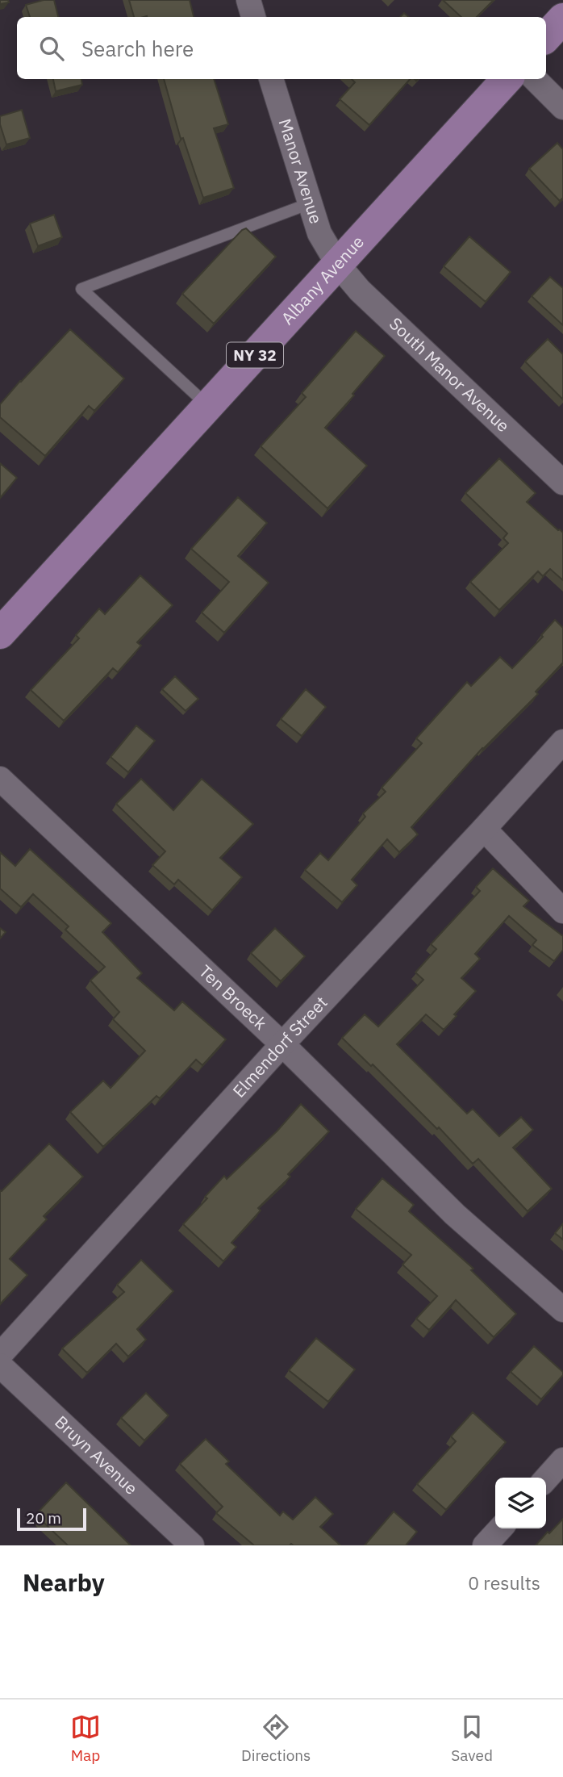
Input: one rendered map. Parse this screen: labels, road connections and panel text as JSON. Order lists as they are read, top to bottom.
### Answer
{
  "streets": {
    "main road": ["Albany Avenue", "NY 32"],
    "street": [
      "Manor Avenue",
      "South Manor Avenue",
      "Ten Broeck",
      "Elmendorf Street",
      "Bruyn Avenue"
    ]
  },
  "crossings": [
    ["Manor Avenue", "Albany Avenue"],
    ["Manor Avenue", "South Manor Avenue"],
    ["Albany Avenue", "South Manor Avenue"],
    ["Ten Broeck", "Elmendorf Street"]
  ],
  "scale_bar": "20 m",
  "page": {
    "search": "Search here",
    "scale": "20 m",
    "heading": ["Nearby", "0 results"],
    "nav": ["Map", "Directions", "Saved"]
  }
}
